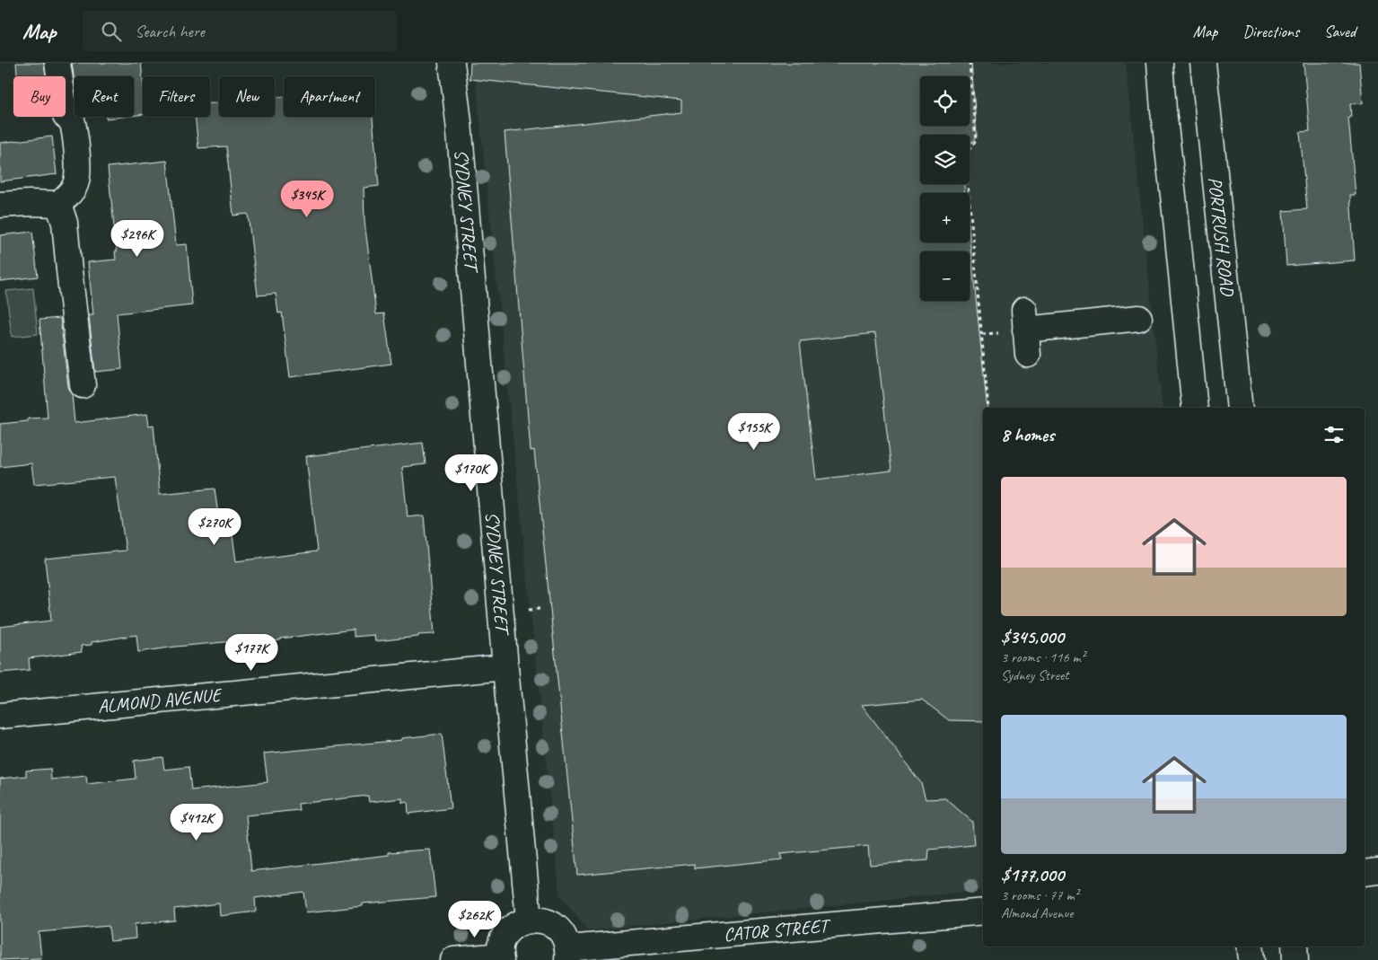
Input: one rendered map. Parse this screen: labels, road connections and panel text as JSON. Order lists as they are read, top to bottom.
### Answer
{
  "streets": {
    "main road": [
      "SYDNEY STREET",
      "PORTRUSH ROAD",
      "ALMOND AVENUE",
      "CATOR STREET"
    ]
  },
  "crossings": [
    ["SYDNEY STREET", "ALMOND AVENUE"]
  ],
  "page": {
    "header": "Map",
    "search": "Search here",
    "nav": ["Map", "Directions", "Saved"],
    "map_buttons": ["+", "−"],
    "chip": [
      "Buy",
      "Rent",
      "Filters",
      "New",
      "Apartment"
    ],
    "price": [
      "$345K",
      "$296K",
      "$155K",
      "$170K",
      "$270K",
      "$177K",
      "$412K",
      "$262K"
    ],
    "heading": "8 homes",
    "list": [
      {
        "name": "$345,000",
        "note": "3 rooms · 116 m² · Sydney Street"
      },
      {
        "name": "$177,000",
        "note": "3 rooms · 77 m² · Almond Avenue"
      }
    ]
  }
}
